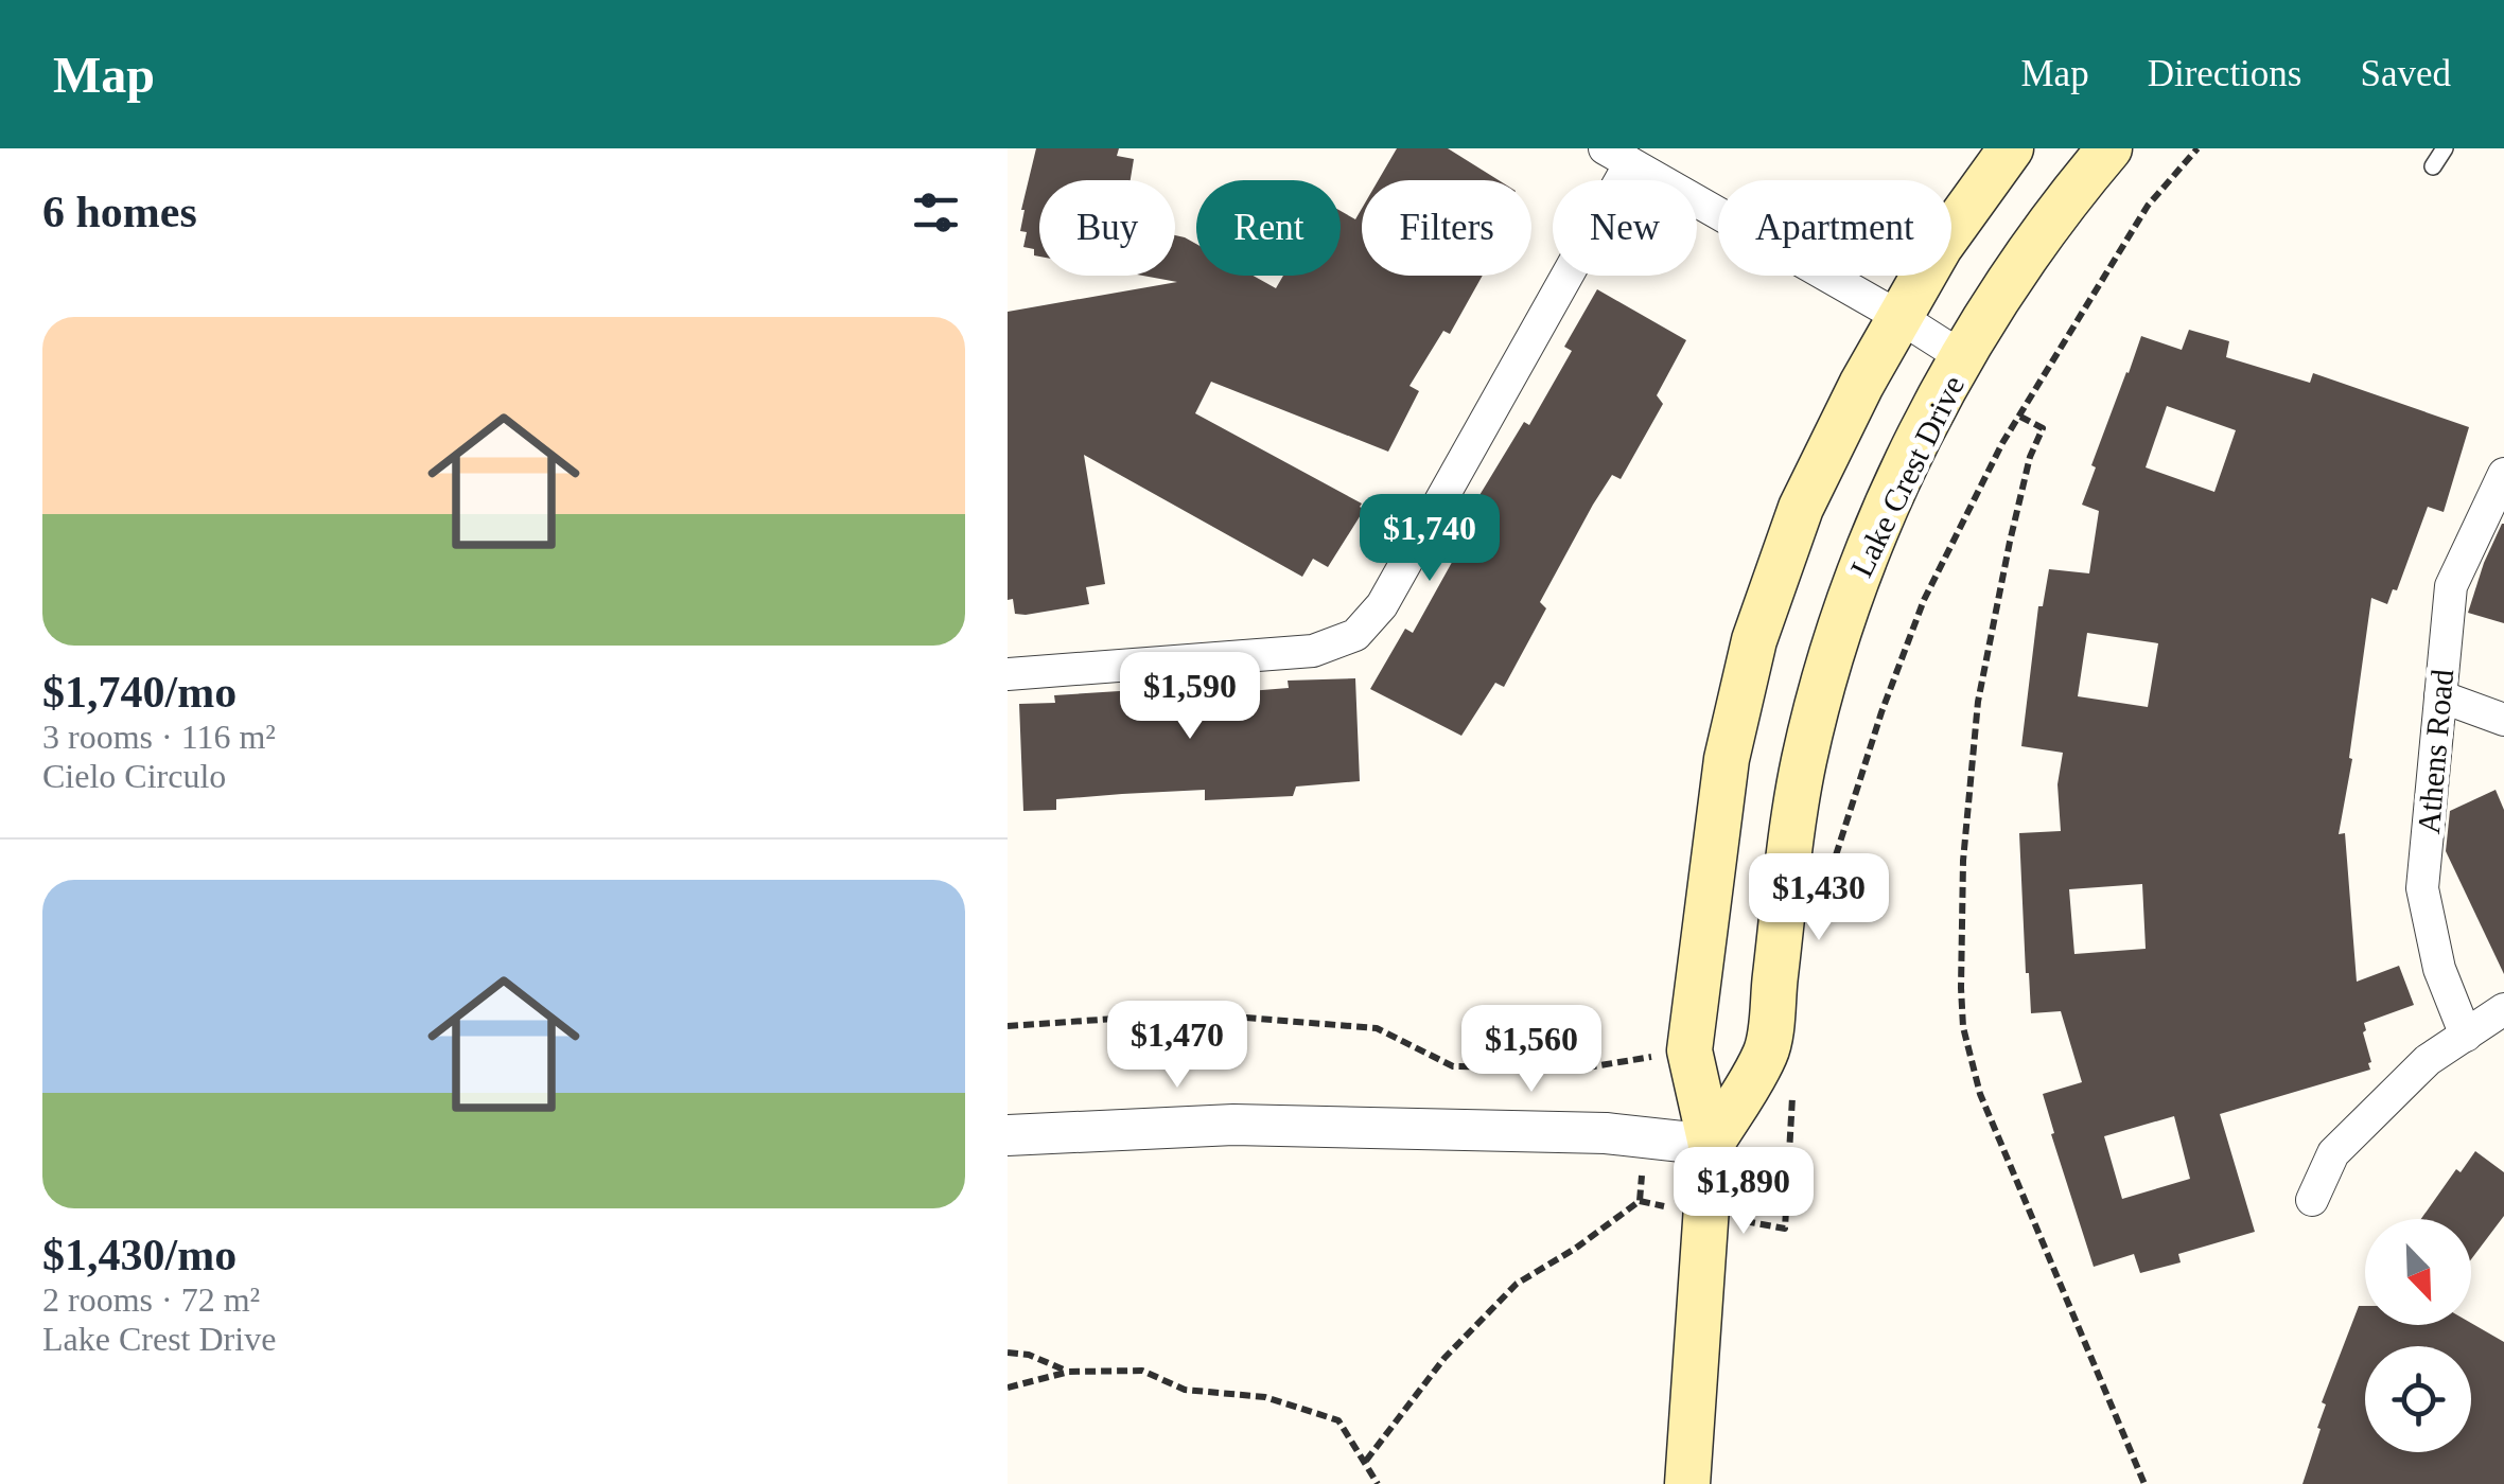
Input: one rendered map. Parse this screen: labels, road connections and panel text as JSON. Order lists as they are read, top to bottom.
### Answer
{
  "streets": {
    "main road": ["Lake Crest Drive"],
    "street": ["Athens Road"]
  },
  "north": "bottom right",
  "page": {
    "header": "Map",
    "nav": ["Map", "Directions", "Saved"],
    "heading": "6 homes",
    "chip": [
      "Buy",
      "Rent",
      "Filters",
      "New",
      "Apartment"
    ],
    "list": [
      {
        "name": "$1,740/mo",
        "note": "3 rooms · 116 m² · Cielo Circulo"
      },
      {
        "name": "$1,430/mo",
        "note": "2 rooms · 72 m² · Lake Crest Drive"
      }
    ],
    "price": [
      "$1,740",
      "$1,590",
      "$1,430",
      "$1,470",
      "$1,560",
      "$1,890"
    ]
  }
}
